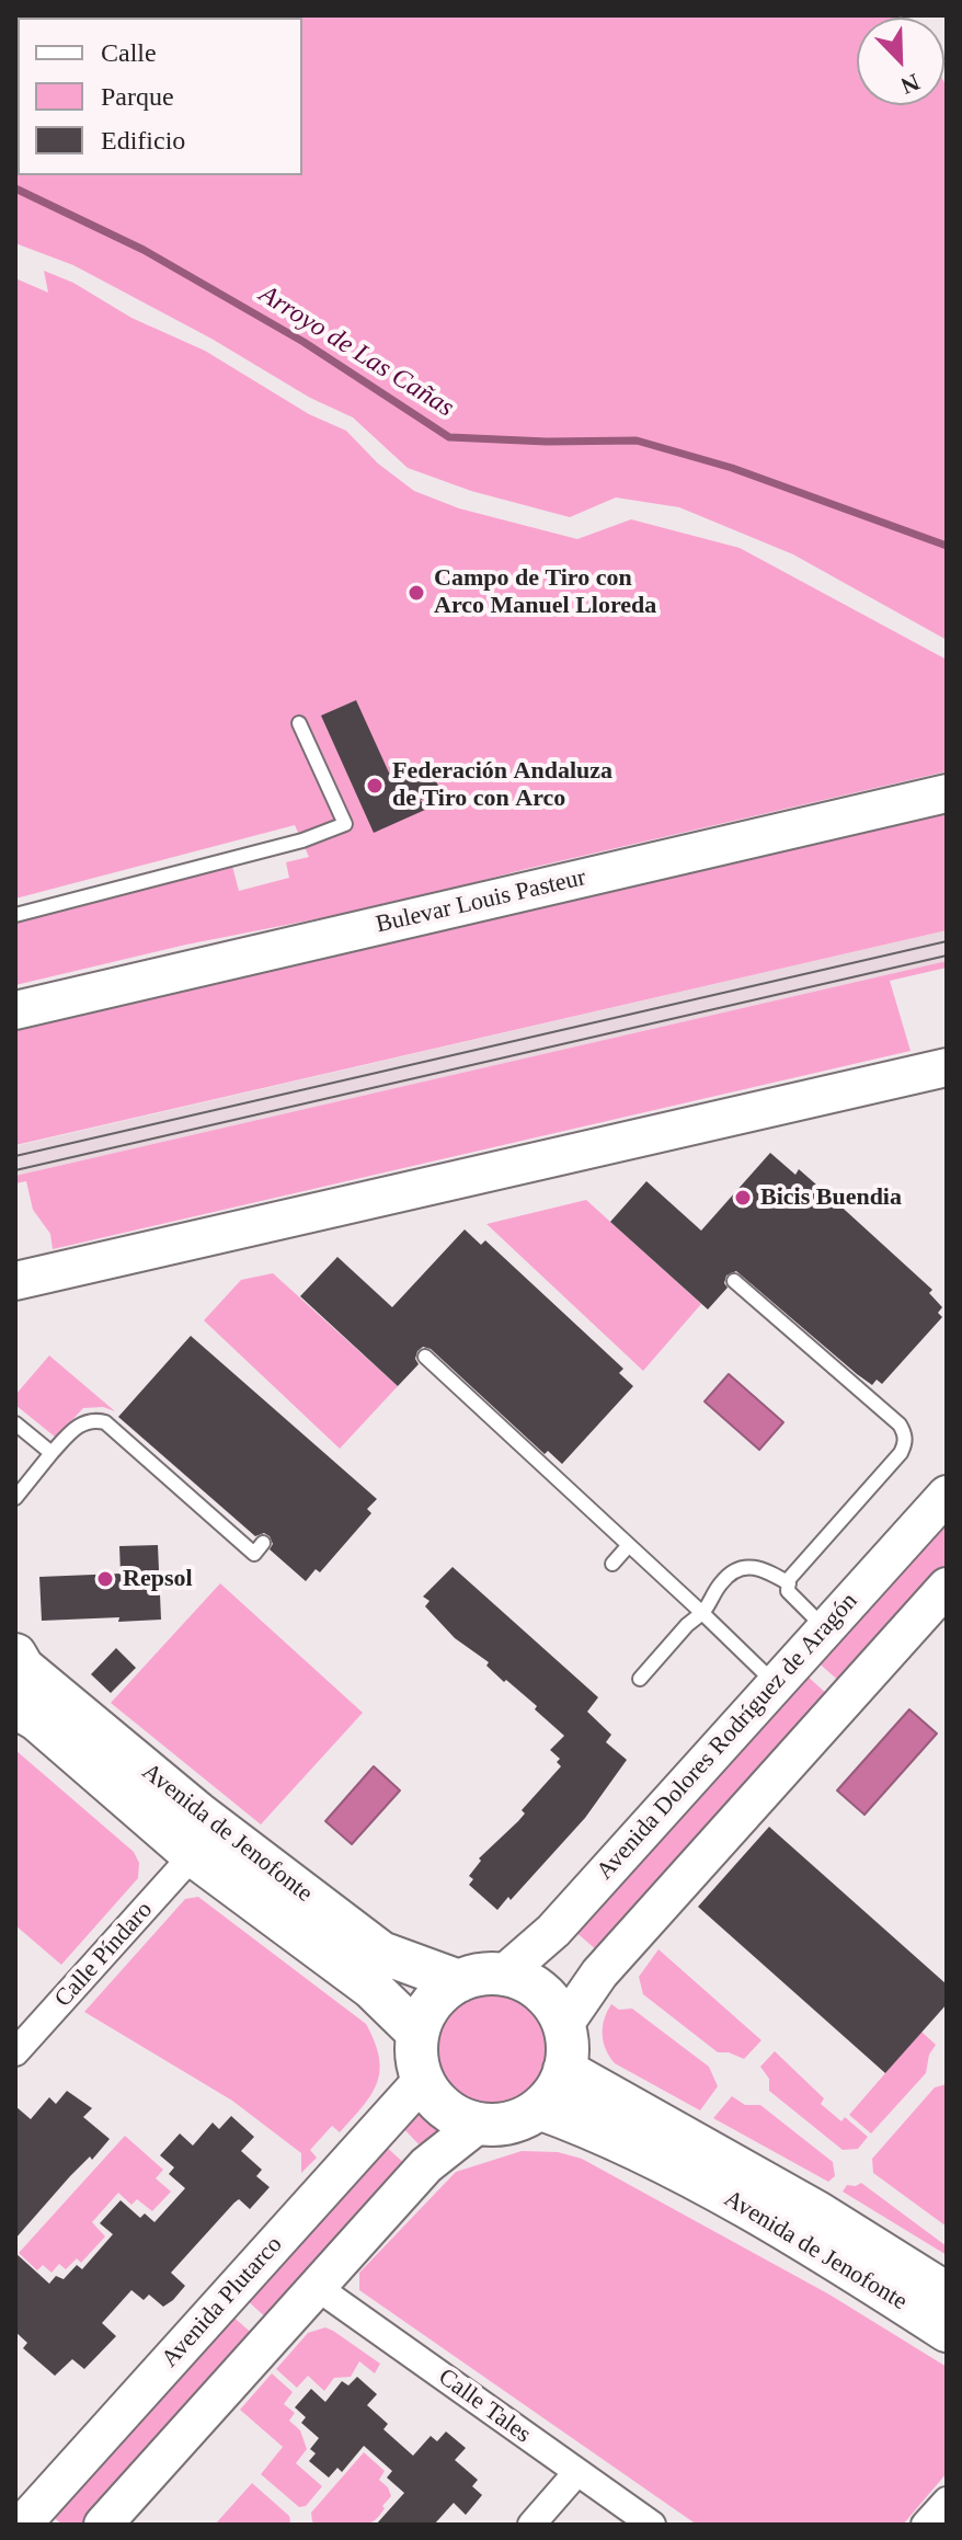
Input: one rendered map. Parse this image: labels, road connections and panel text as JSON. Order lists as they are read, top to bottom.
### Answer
{
  "streets": {
    "main road": [
      "Bulevar Louis Pasteur",
      "Avenida Dolores Rodríguez de Aragón",
      "Avenida de Jenofonte",
      "Avenida Plutarco"
    ],
    "street": ["Calle Píndaro", "Calle Tales"]
  },
  "crossings": [
    ["Avenida Dolores Rodríguez de Aragón", "Avenida de Jenofonte"],
    ["Avenida Dolores Rodríguez de Aragón", "Avenida Plutarco"],
    ["Avenida de Jenofonte", "Calle Píndaro"],
    ["Avenida de Jenofonte", "Avenida Plutarco"]
  ],
  "water": ["Arroyo de Las Cañas"],
  "places": [
    "Campo de Tiro con Arco Manuel Lloreda",
    "Federación Andaluza de Tiro con Arco",
    "Bicis Buendia",
    "Repsol"
  ],
  "legend": ["Calle", "Parque", "Edificio"],
  "north": "bottom right"
}
